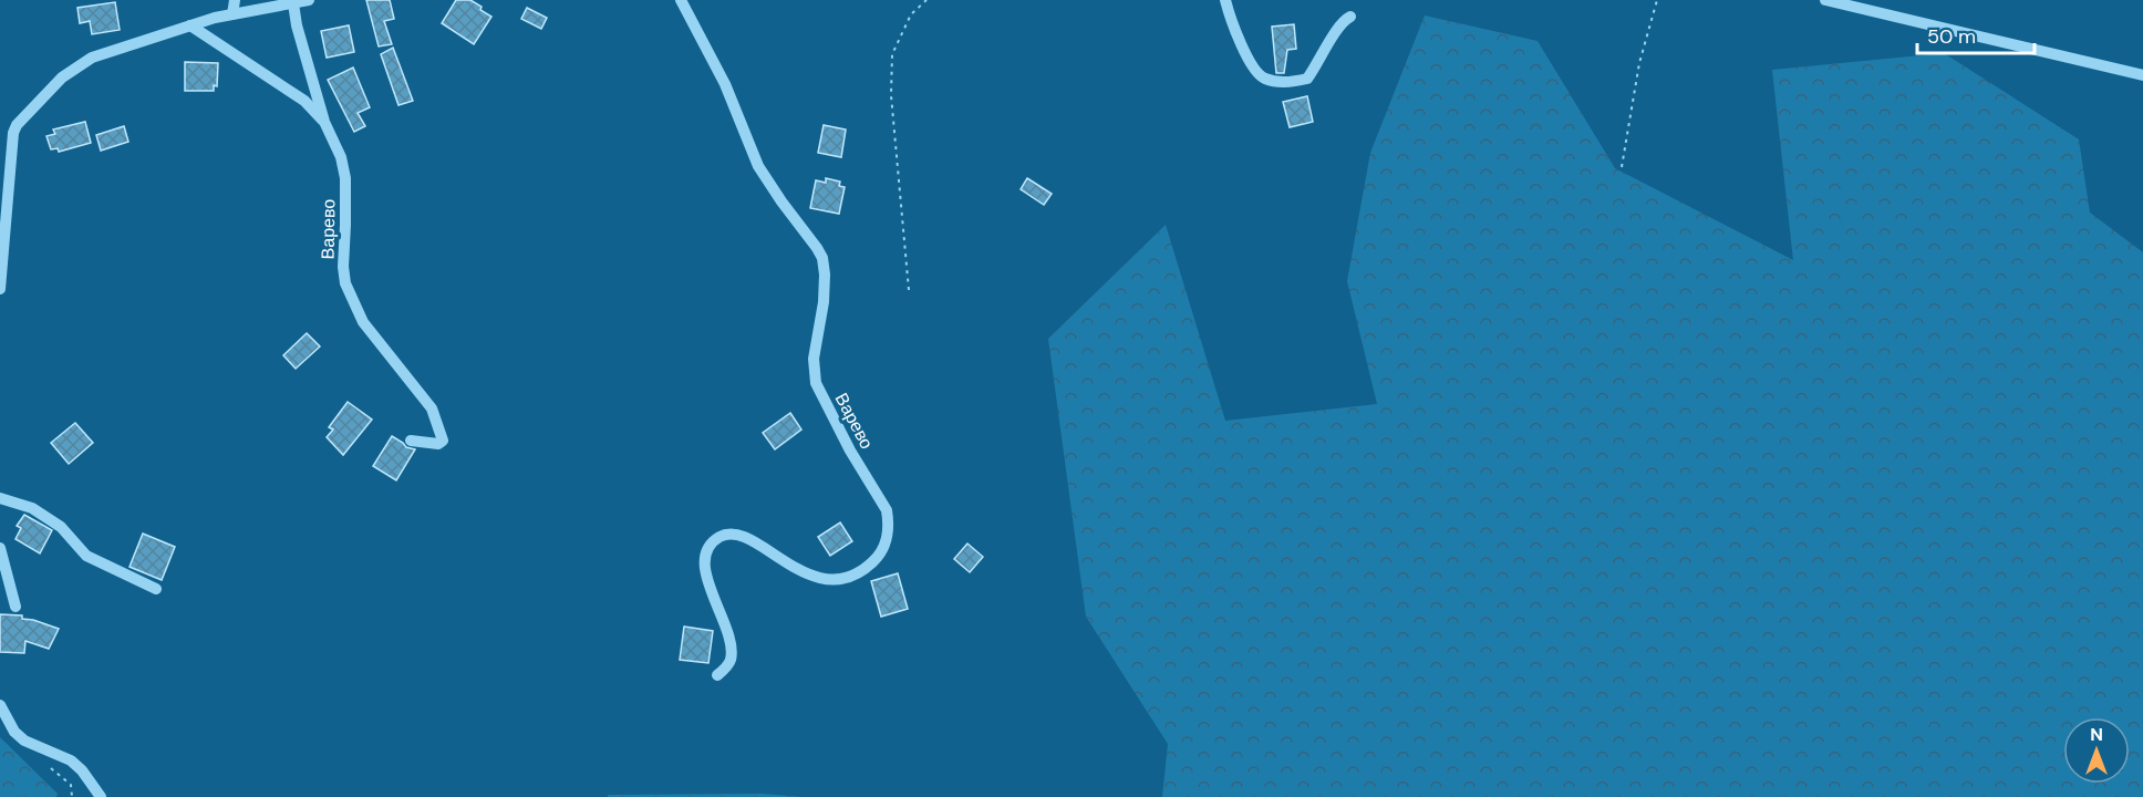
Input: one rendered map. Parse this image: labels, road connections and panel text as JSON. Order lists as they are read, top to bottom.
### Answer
{
  "streets": {
    "street": ["Варево"]
  },
  "scale_bar": "50 m",
  "north": "top"
}
